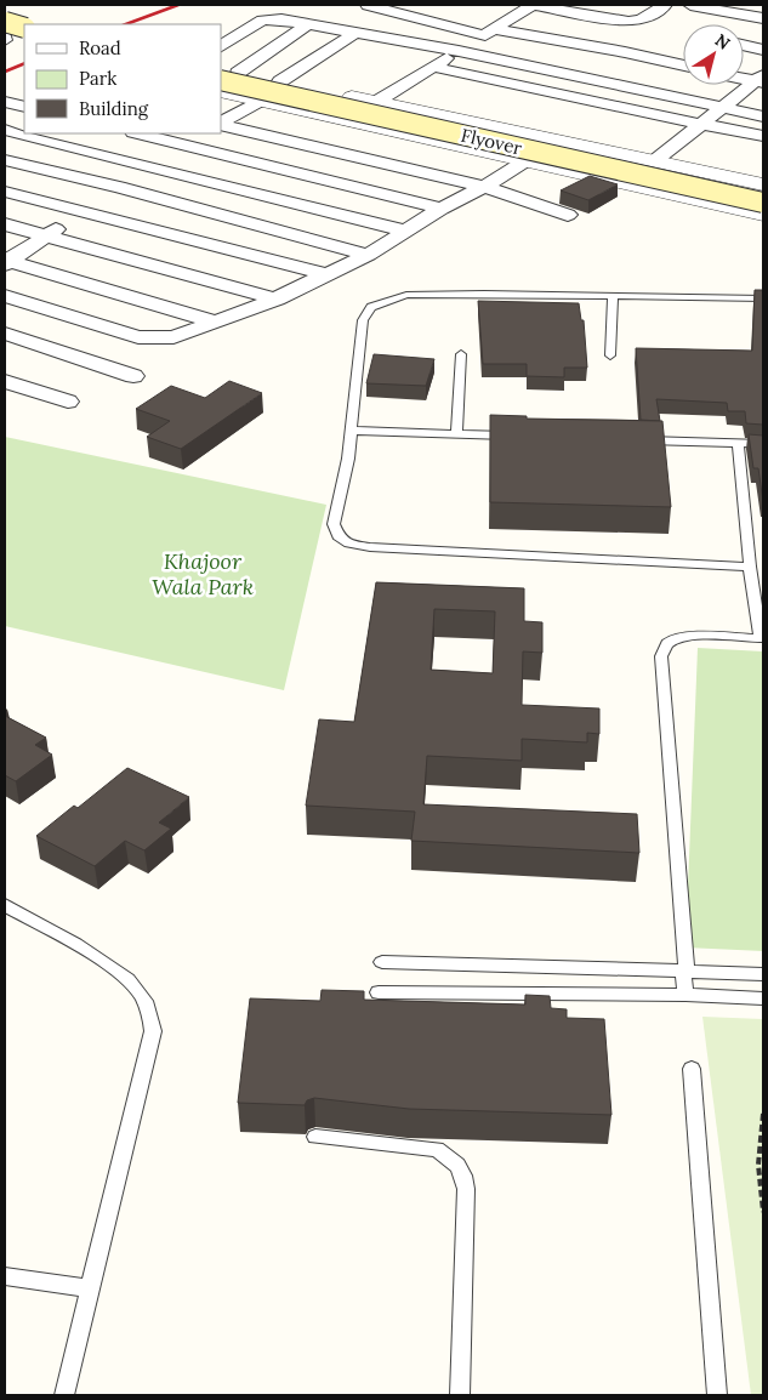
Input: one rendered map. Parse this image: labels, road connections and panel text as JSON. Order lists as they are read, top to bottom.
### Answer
{
  "streets": {
    "main road": ["Flyover"]
  },
  "parks": ["Khajoor Wala Park"],
  "legend": ["Road", "Park", "Building"],
  "north": "top right"
}
